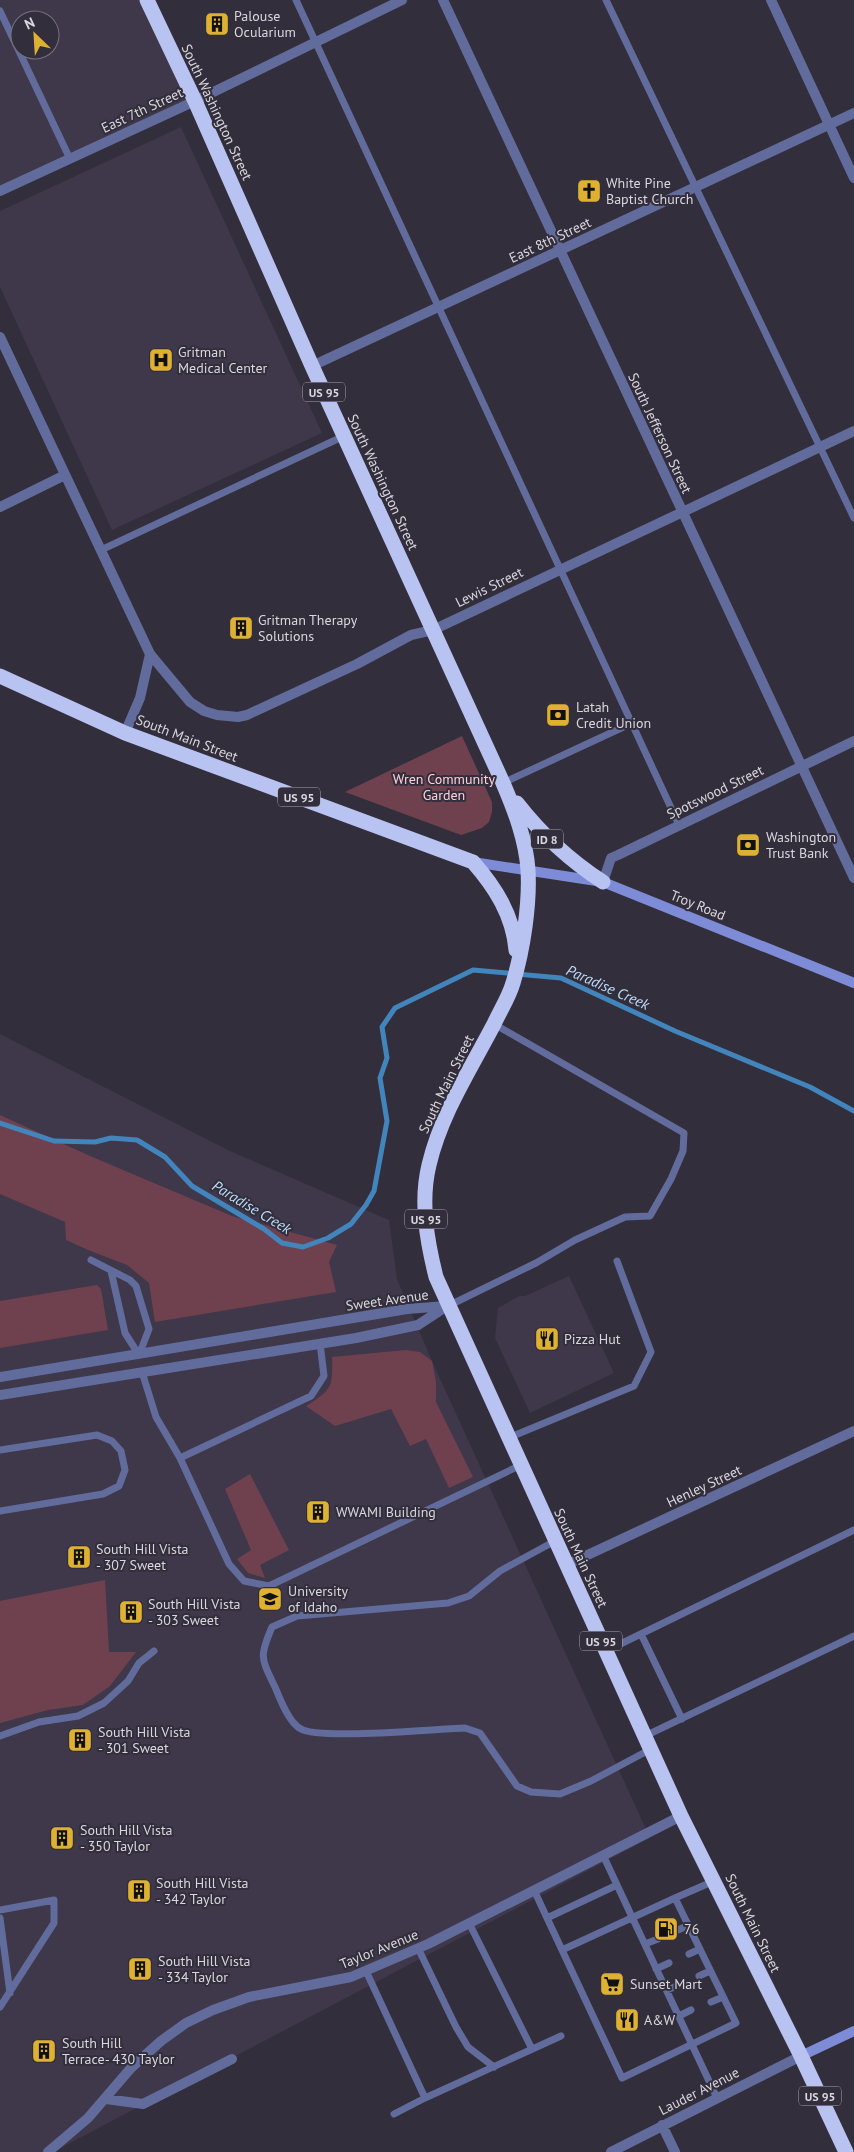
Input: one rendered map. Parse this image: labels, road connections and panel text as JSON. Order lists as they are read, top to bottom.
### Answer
{
  "streets": {
    "highway": [
      "South Washington Street",
      "US 95",
      "South Main Street",
      "ID 8"
    ],
    "main road": ["Troy Road"],
    "street": [
      "East 7th Street",
      "East 8th Street",
      "South Jefferson Street",
      "Lewis Street",
      "Spotswood Street",
      "Sweet Avenue",
      "Henley Street",
      "Taylor Avenue",
      "Lauder Avenue"
    ]
  },
  "crossings": [
    ["East 7th Street", "South Washington Street"],
    ["South Washington Street", "East 8th Street"],
    ["South Washington Street", "Lewis Street"],
    ["South Washington Street", "South Main Street"],
    ["South Washington Street", "ID 8"],
    ["South Washington Street", "Troy Road"],
    ["East 8th Street", "South Jefferson Street"],
    ["US 95", "South Main Street"],
    ["South Jefferson Street", "Lewis Street"],
    ["South Jefferson Street", "Spotswood Street"],
    ["Lewis Street", "South Main Street"],
    ["South Main Street", "Troy Road"],
    ["South Main Street", "Sweet Avenue"],
    ["South Main Street", "Henley Street"],
    ["South Main Street", "Taylor Avenue"],
    ["South Main Street", "Lauder Avenue"],
    ["Spotswood Street", "ID 8"],
    ["Spotswood Street", "Troy Road"],
    ["ID 8", "Troy Road"]
  ],
  "water": ["Paradise Creek"],
  "parks": ["Wren Community Garden"],
  "places": {
    "building": [
      "Palouse Ocularium",
      "Gritman Therapy Solutions",
      "WWAMI Building",
      "South Hill Vista - 307 Sweet",
      "South Hill Vista - 303 Sweet",
      "South Hill Vista - 301 Sweet",
      "South Hill Vista - 350 Taylor",
      "South Hill Vista - 342 Taylor",
      "South Hill Vista - 334 Taylor",
      "South Hill Terrace- 430 Taylor"
    ],
    "church": ["White Pine Baptist Church"],
    "hospital": ["Gritman Medical Center"],
    "bank": ["Latah Credit Union", "Washington Trust Bank"],
    "restaurant": ["Pizza Hut", "A&W"],
    "school or university": ["University of Idaho"],
    "fuel station": ["76"],
    "supermarket": ["Sunset Mart"]
  },
  "north": "top left"
}
